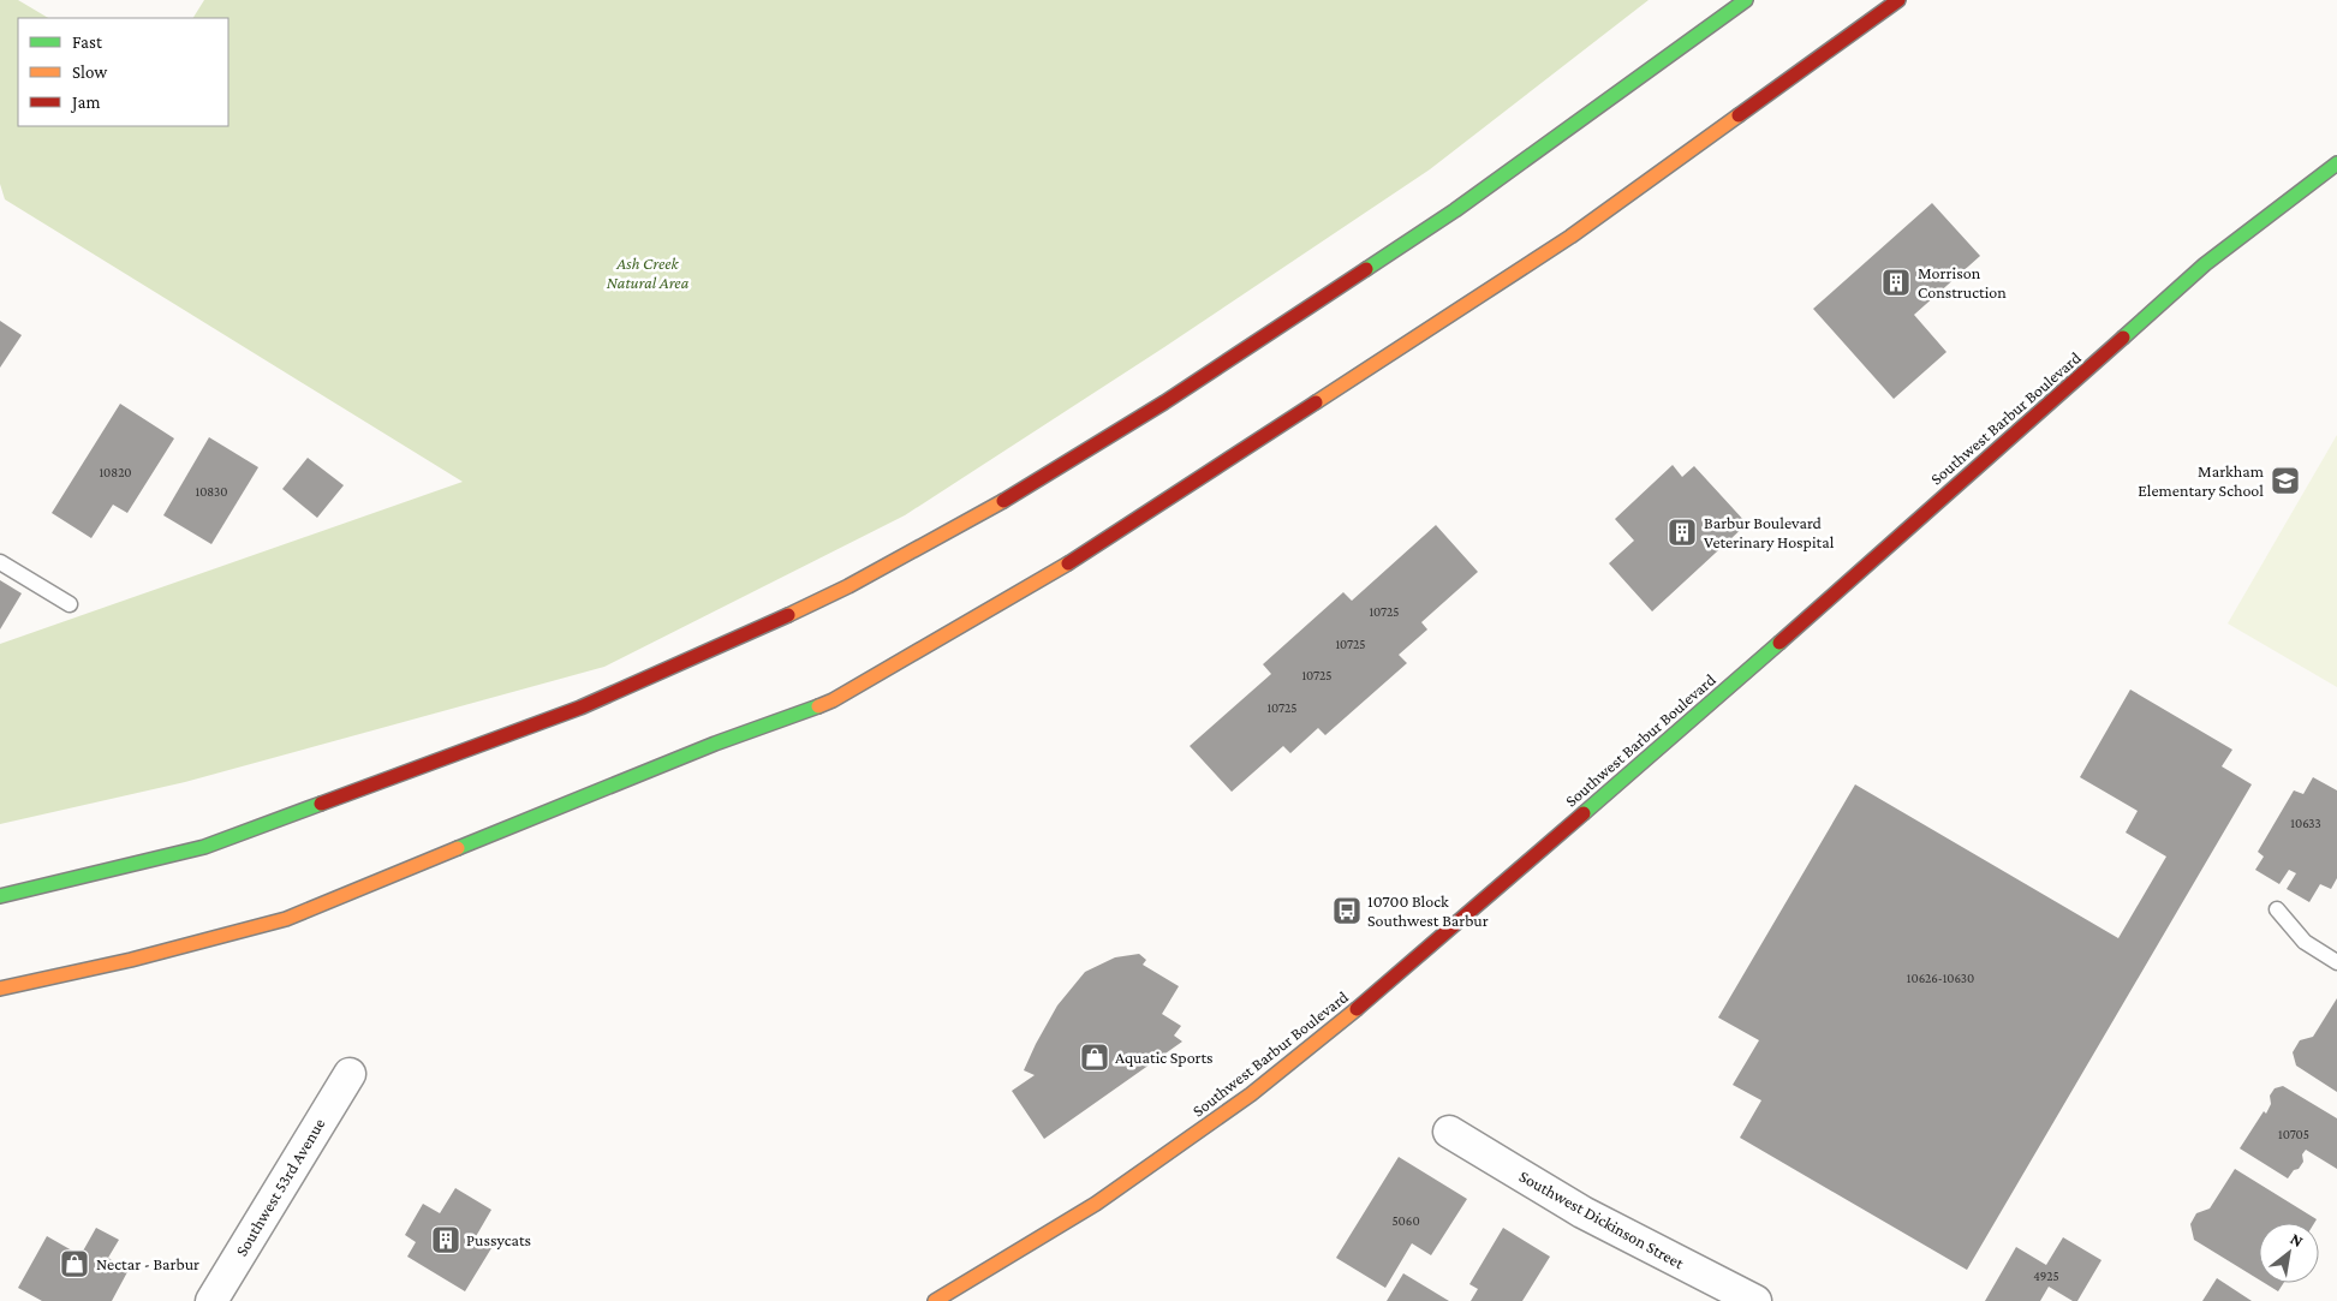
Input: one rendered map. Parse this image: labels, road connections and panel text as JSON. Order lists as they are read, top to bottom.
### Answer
{
  "streets": {
    "main road": ["Southwest Barbur Boulevard"],
    "street": ["Southwest 53rd Avenue", "Southwest Dickinson Street"]
  },
  "parks": ["Ash Creek Natural Area"],
  "places": {
    "building": ["Morrison Construction", "Barbur Boulevard Veterinary Hospital", "Pussycats"],
    "school or university": ["Markham Elementary School"],
    "bus stop": ["10700 Block Southwest Barbur"],
    "shop": ["Aquatic Sports", "Nectar - Barbur"]
  },
  "house_numbers": [
    "10820",
    "10830",
    "10725",
    "10725",
    "10725",
    "10725",
    "10633",
    "10626-10630",
    "10705",
    "5060",
    "4925"
  ],
  "legend": ["Fast", "Slow", "Jam"],
  "north": "top right"
}
